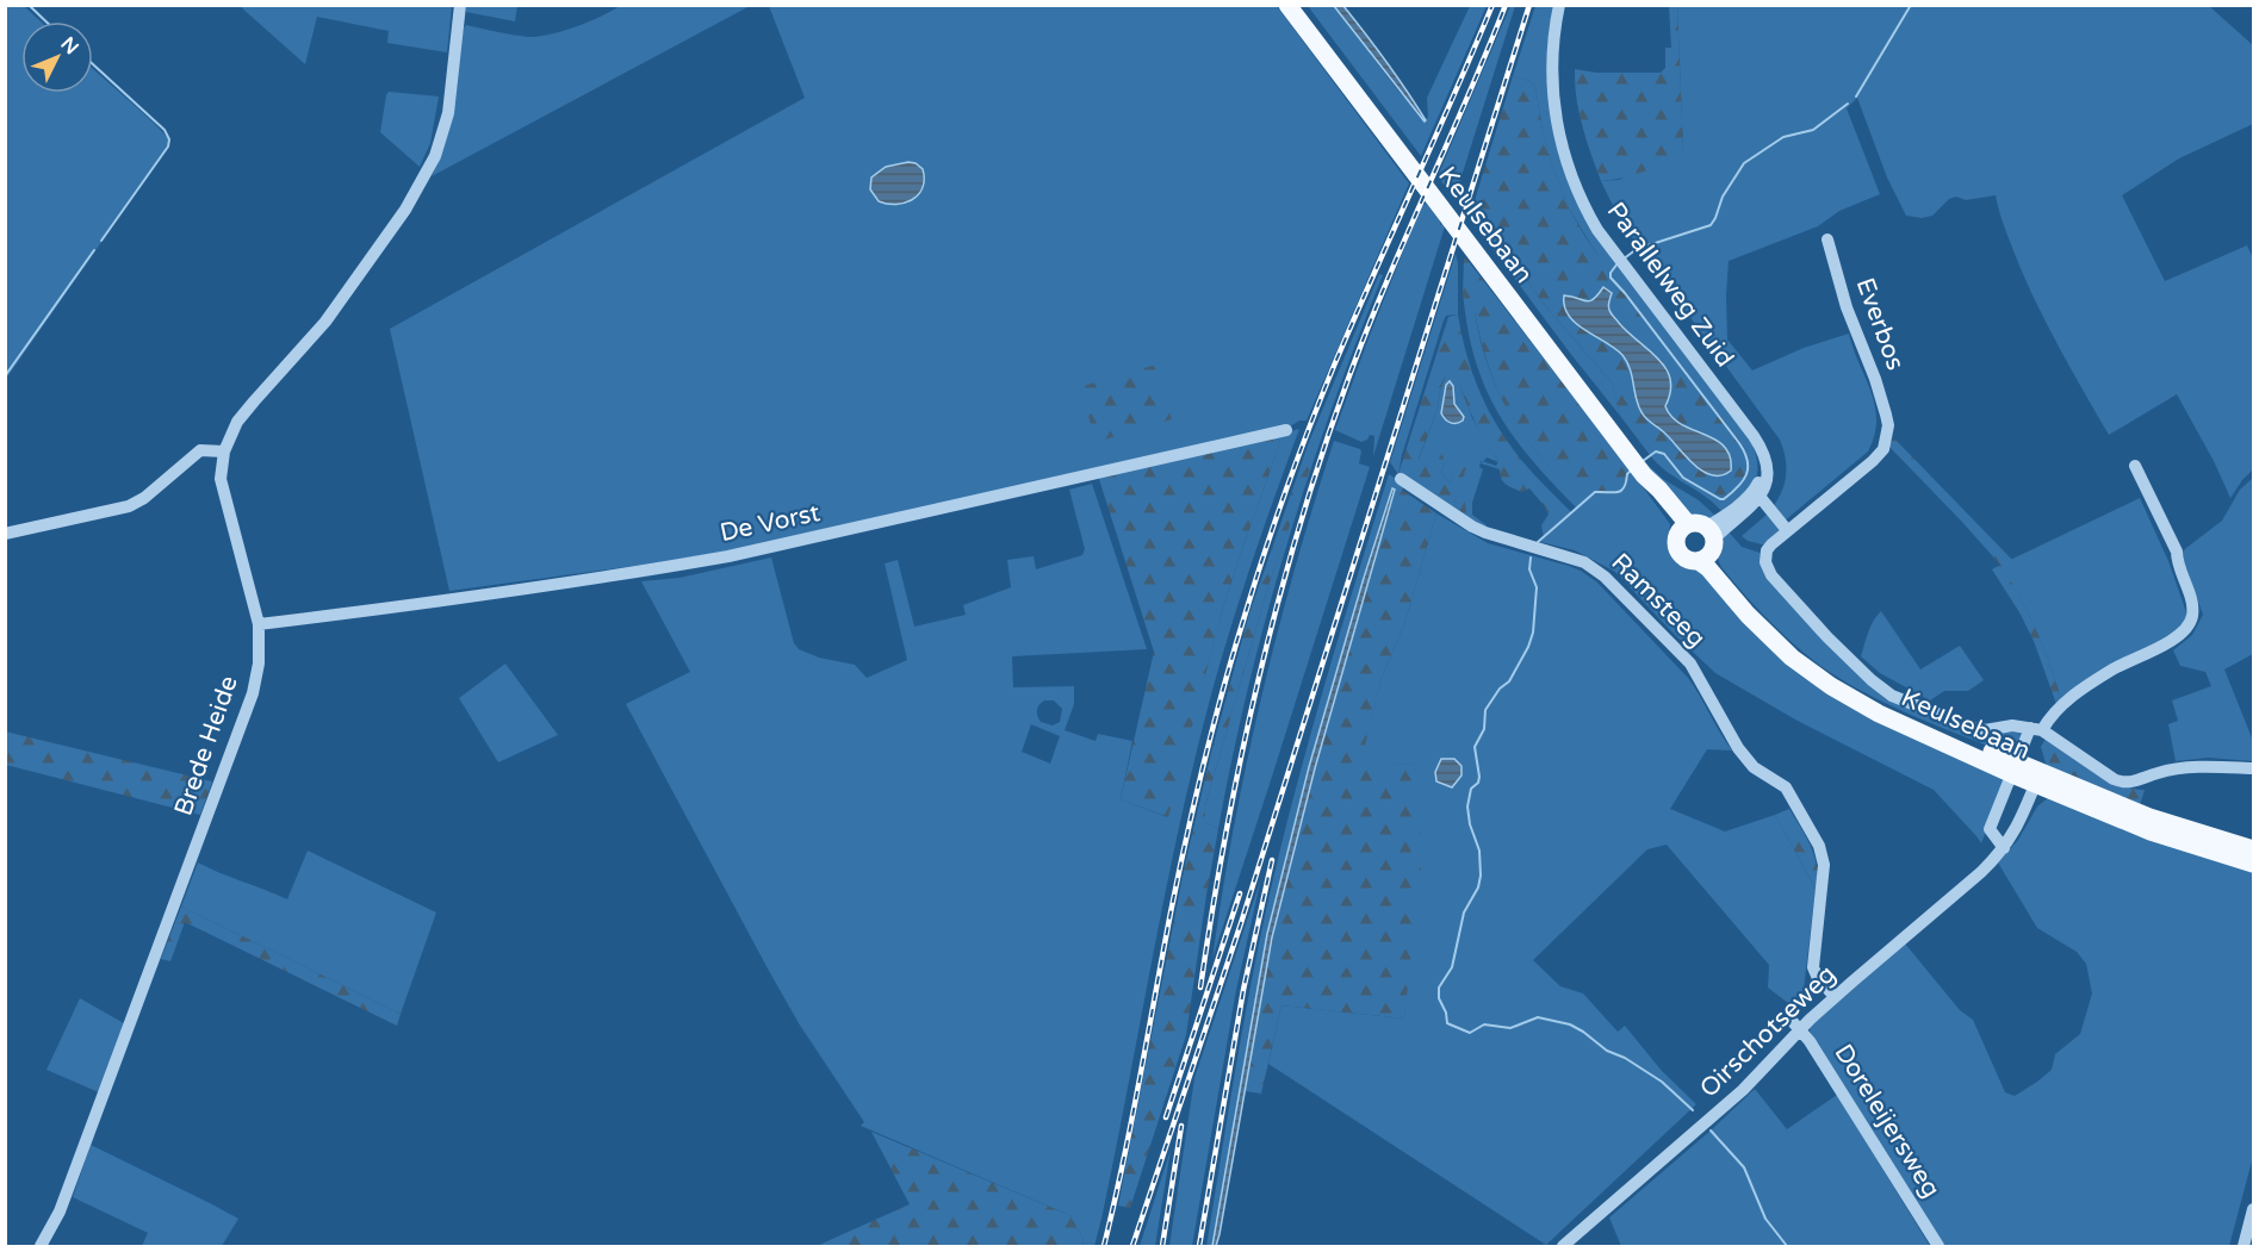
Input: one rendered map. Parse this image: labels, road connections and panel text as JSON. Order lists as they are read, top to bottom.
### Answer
{
  "streets": {
    "main road": ["Keulsebaan"],
    "street": [
      "Parallelweg Zuid",
      "Everbos",
      "De Vorst",
      "Ramsteeg",
      "Brede Heide",
      "Oirschotseweg",
      "Doreleijersweg"
    ]
  },
  "crossings": [
    ["Keulsebaan", "Oirschotseweg"],
    ["De Vorst", "Brede Heide"],
    ["Ramsteeg", "Oirschotseweg"],
    ["Oirschotseweg", "Doreleijersweg"]
  ],
  "north": "top right"
}
